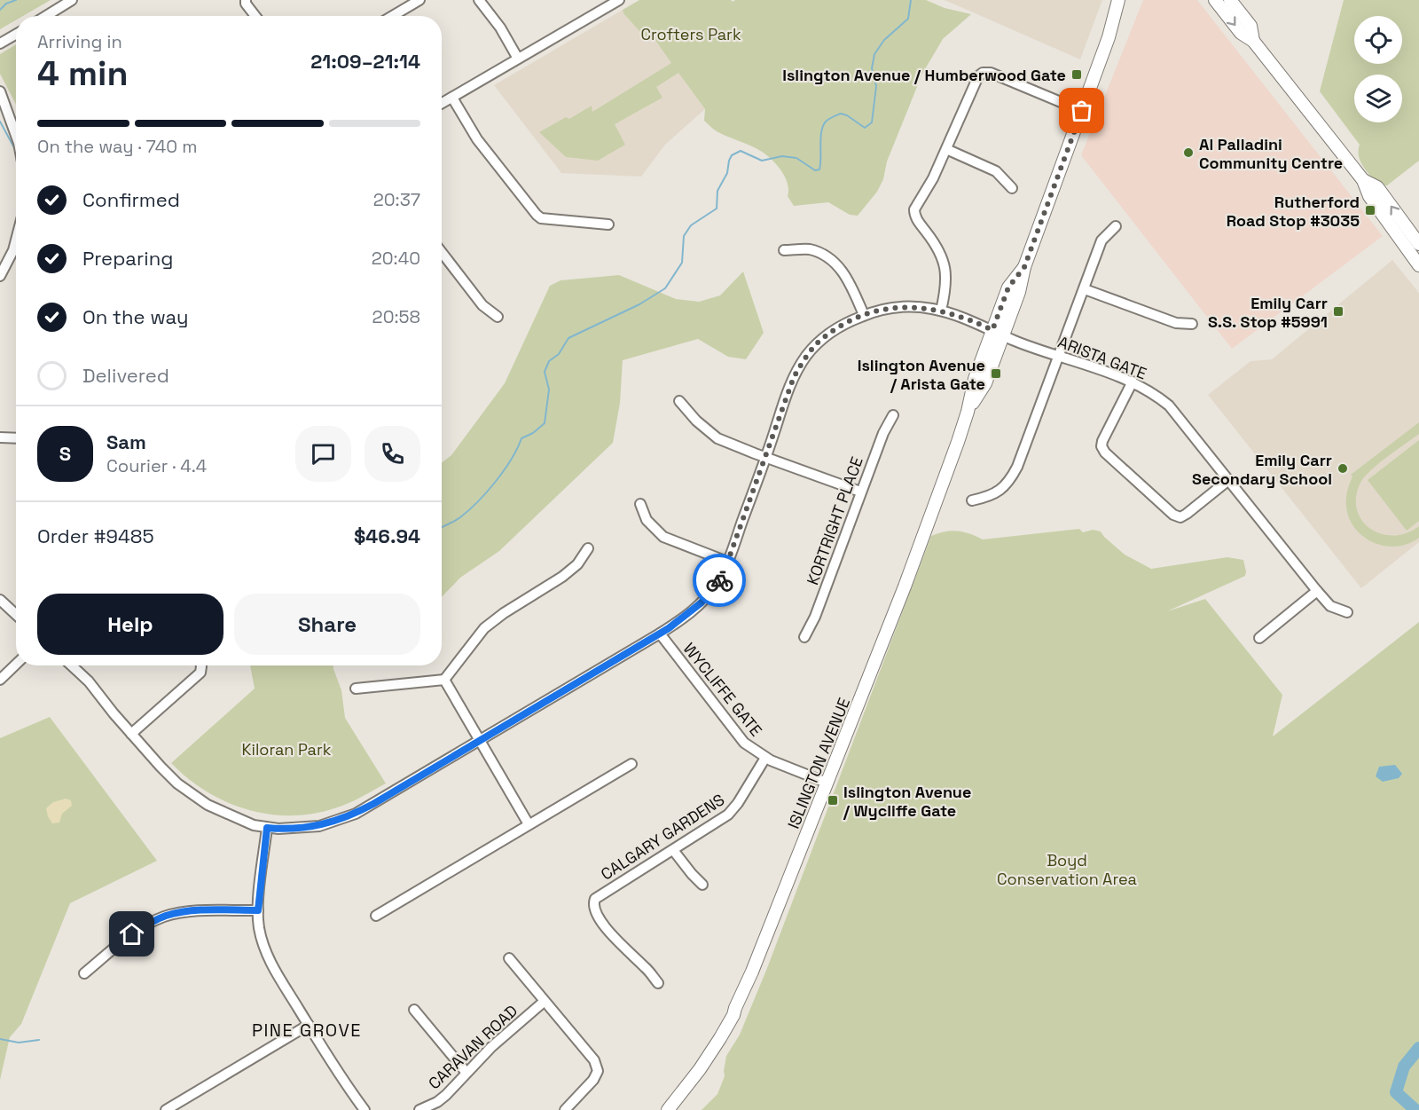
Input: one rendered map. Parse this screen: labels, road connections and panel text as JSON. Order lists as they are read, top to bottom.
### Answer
{
  "streets": {
    "main road": ["ISLINGTON AVENUE"],
    "street": [
      "ARISTA GATE",
      "KORTRIGHT PLACE",
      "WYCLIFFE GATE",
      "CALGARY GARDENS",
      "CARAVAN ROAD"
    ]
  },
  "crossings": [
    ["ARISTA GATE", "WYCLIFFE GATE"],
    ["ARISTA GATE", "ISLINGTON AVENUE"],
    ["WYCLIFFE GATE", "ISLINGTON AVENUE"],
    ["WYCLIFFE GATE", "CALGARY GARDENS"]
  ],
  "districts": ["PINE GROVE"],
  "parks": ["Crofters Park", "Kiloran Park", "Boyd Conservation Area"],
  "places": {
    "transit": [
      "Islington Avenue / Humberwood Gate",
      "Rutherford Road Stop #3035",
      "Emily Carr S.S. Stop #5991",
      "Islington Avenue / Arista Gate",
      "Islington Avenue / Wycliffe Gate"
    ],
    "other": ["Al Palladini Community Centre", "Emily Carr Secondary School"]
  },
  "page": {
    "heading": ["4 min", "Arriving in", "21:09–21:14"],
    "panel": [
      "Sam",
      "Courier · 4.4",
      "Order #9485",
      "$46.94"
    ],
    "bar": "On the way · 740 m",
    "list": [
      ["Confirmed", "20:37"],
      ["Preparing", "20:40"],
      ["On the way", "20:58"],
      "Delivered"
    ],
    "round": "S",
    "buttons": ["Help", "Share"]
  }
}
